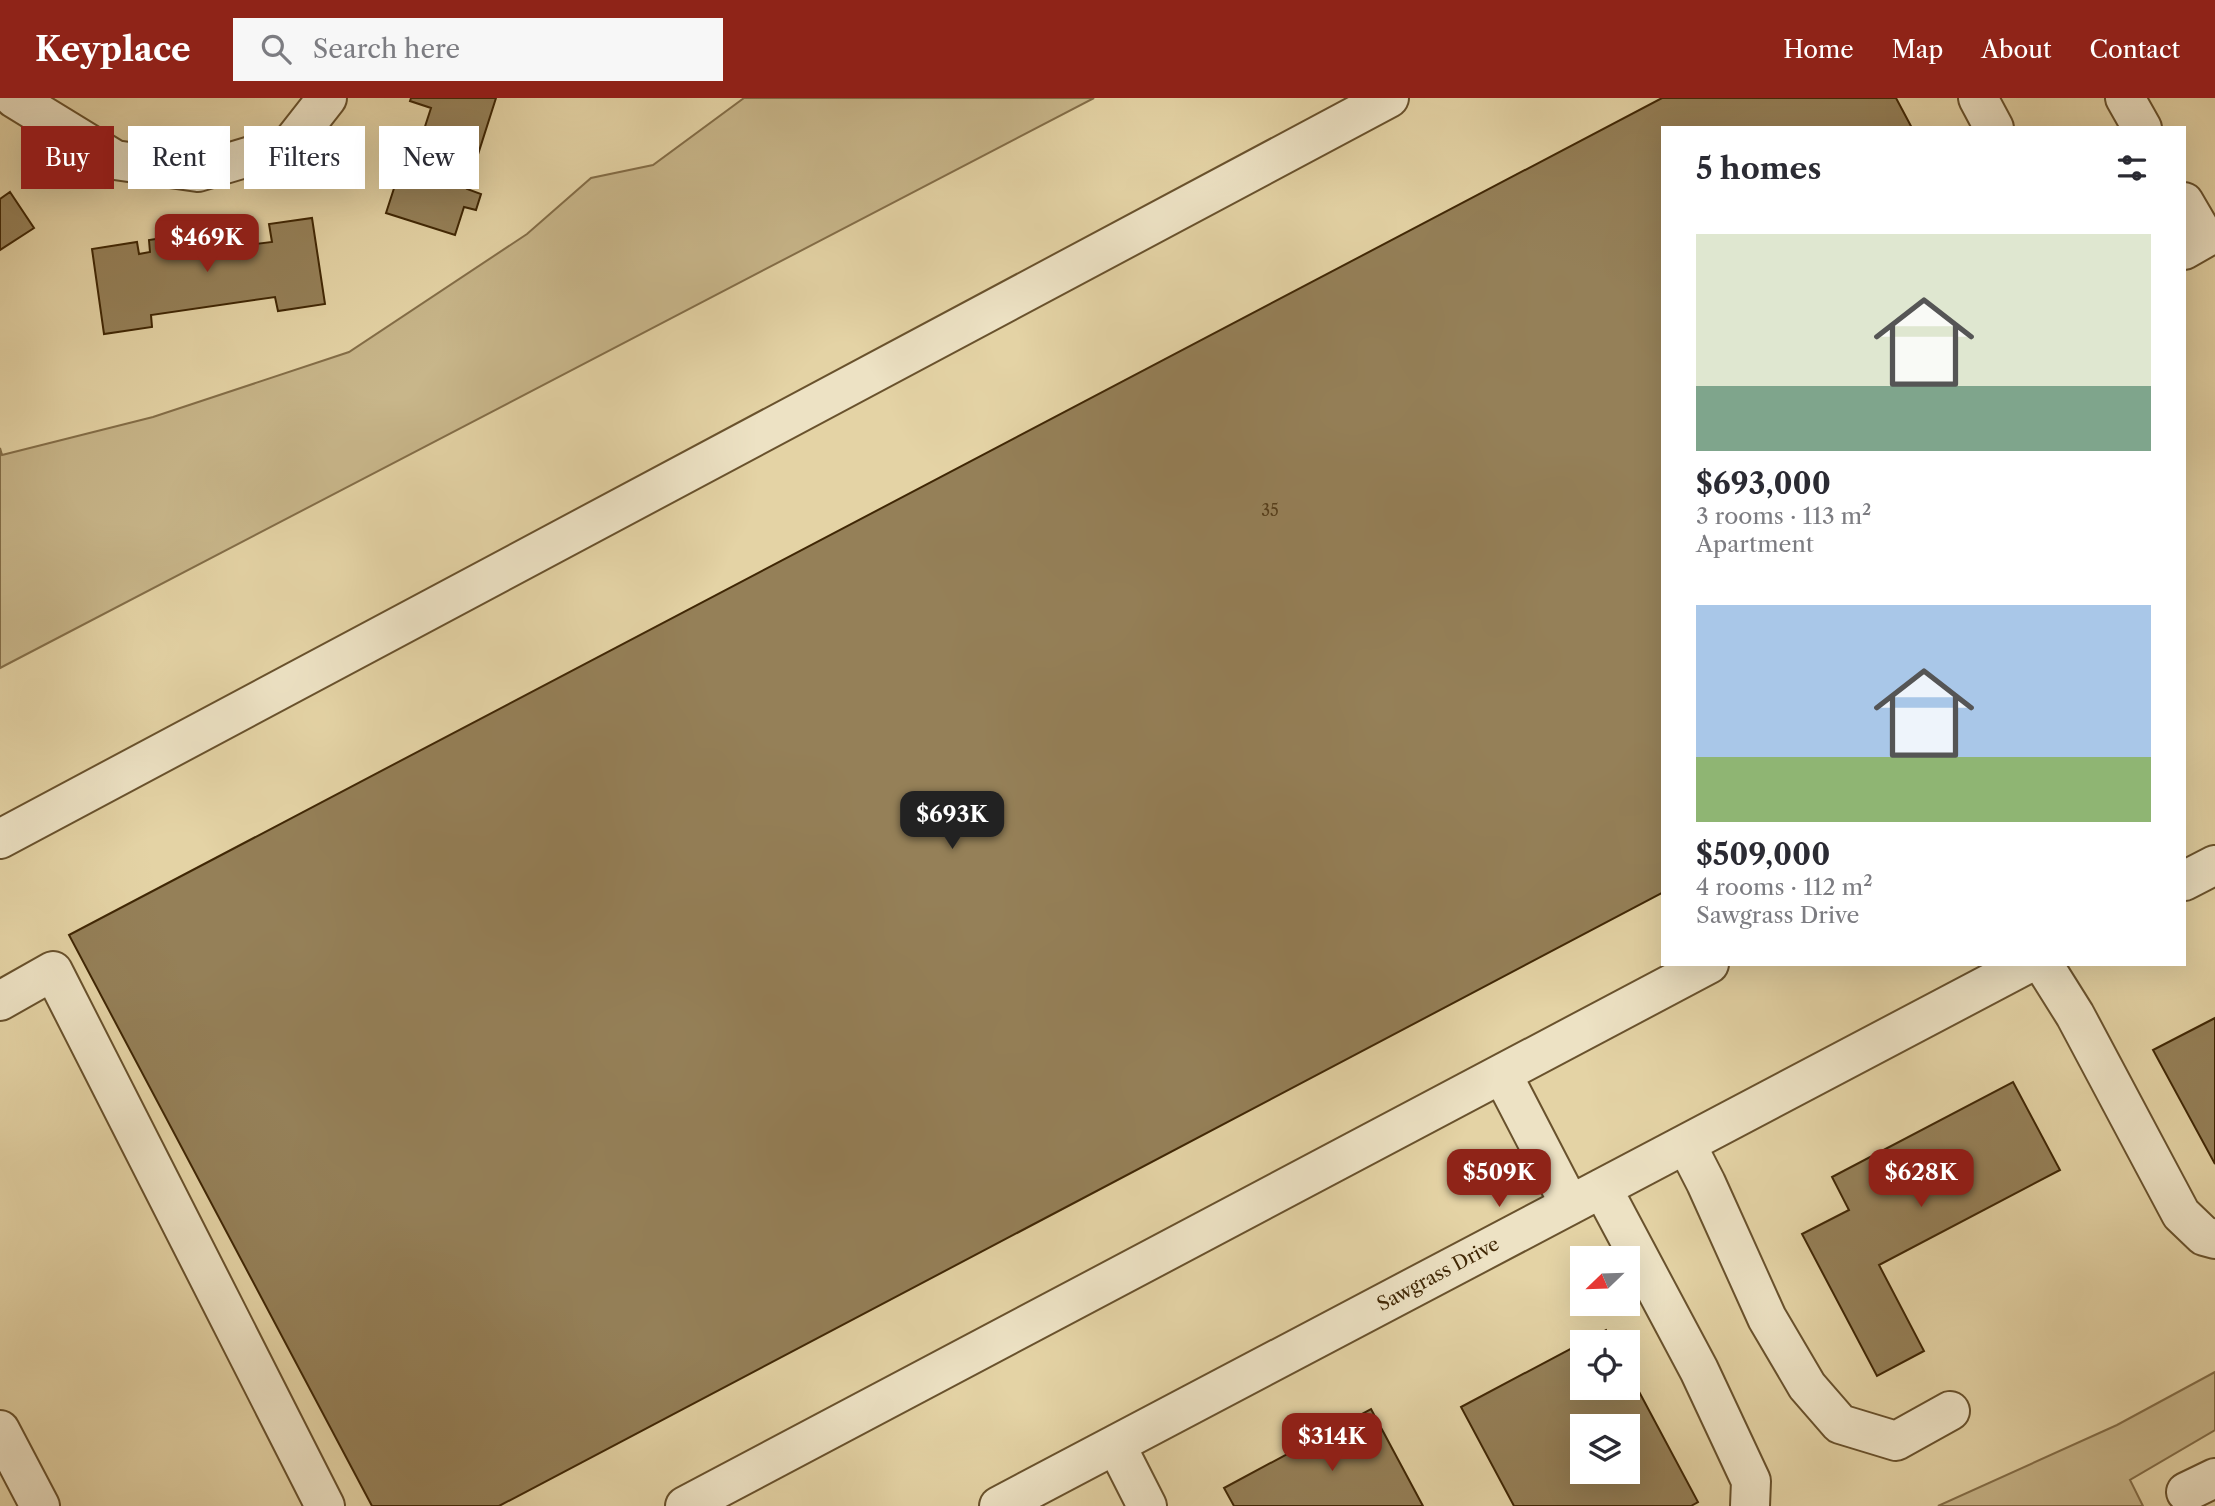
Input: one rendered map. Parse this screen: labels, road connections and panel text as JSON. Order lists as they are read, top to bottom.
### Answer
{
  "streets": {
    "street": ["Sawgrass Drive"]
  },
  "house_numbers": ["35"],
  "north": "bottom left",
  "page": {
    "header": "Keyplace",
    "search": "Search here",
    "nav": [
      "Home",
      "Map",
      "About",
      "Contact"
    ],
    "chip": [
      "Buy",
      "Rent",
      "Filters",
      "New"
    ],
    "heading": "5 homes",
    "list": [
      {
        "name": "$693,000",
        "note": "3 rooms · 113 m² · Apartment"
      },
      {
        "name": "$509,000",
        "note": "4 rooms · 112 m² · Sawgrass Drive"
      }
    ],
    "price": [
      "$469K",
      "$693K",
      "$509K",
      "$628K",
      "$314K"
    ]
  }
}
